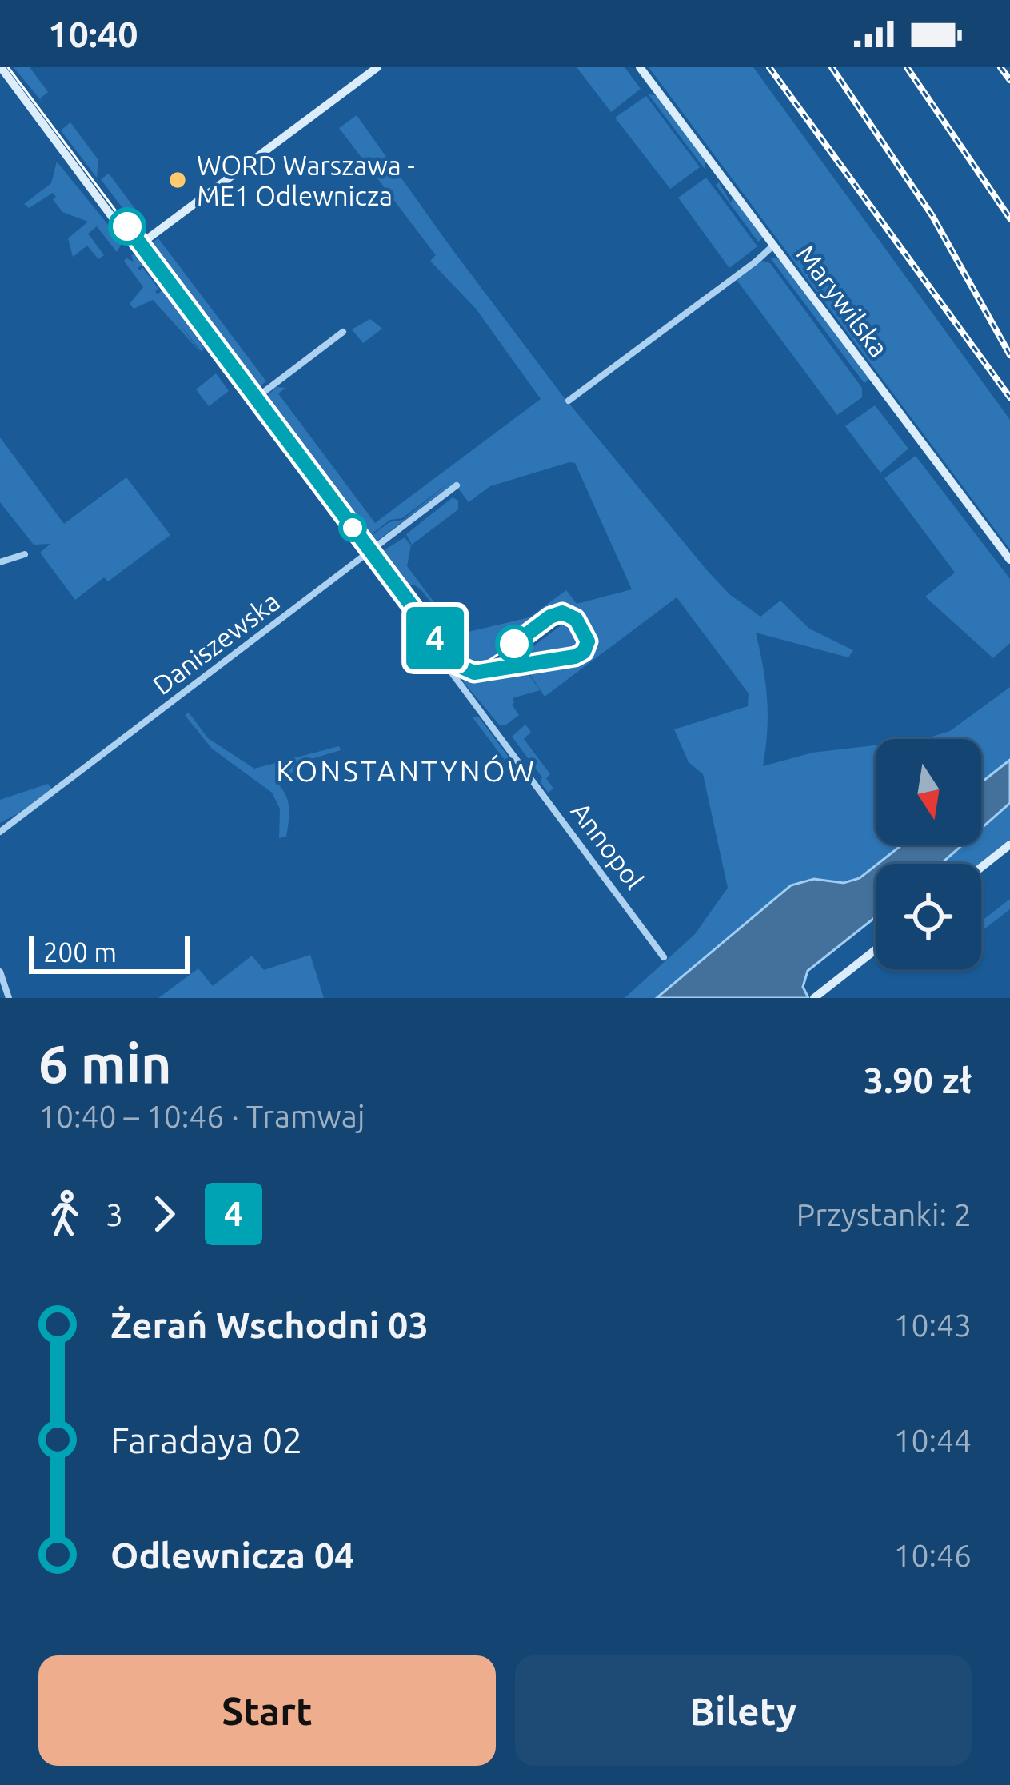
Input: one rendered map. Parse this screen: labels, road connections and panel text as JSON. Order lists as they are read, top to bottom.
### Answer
{
  "streets": {
    "main road": ["Marywilska", "Annopol"],
    "street": ["Daniszewska"]
  },
  "crossings": [
    ["Daniszewska", "Annopol"]
  ],
  "districts": ["KONSTANTYNÓW"],
  "places": ["WORD Warszawa - ME1 Odlewnicza"],
  "lines": ["tram line 4"],
  "scale_bar": "200 m",
  "north": "bottom",
  "page": {
    "status": "10:40",
    "on_map": "4",
    "scale": "200 m",
    "heading": ["6 min", "10:40 – 10:46 · Tramwaj", "3.90 zł"],
    "legs": ["3", "4", "Przystanki: 2"],
    "list": [
      {
        "name": "Żerań Wschodni 03",
        "value": "10:43"
      },
      {
        "name": "Faradaya 02",
        "value": "10:44"
      },
      {
        "name": "Odlewnicza 04",
        "value": "10:46"
      }
    ],
    "buttons": ["Start", "Bilety"]
  }
}
